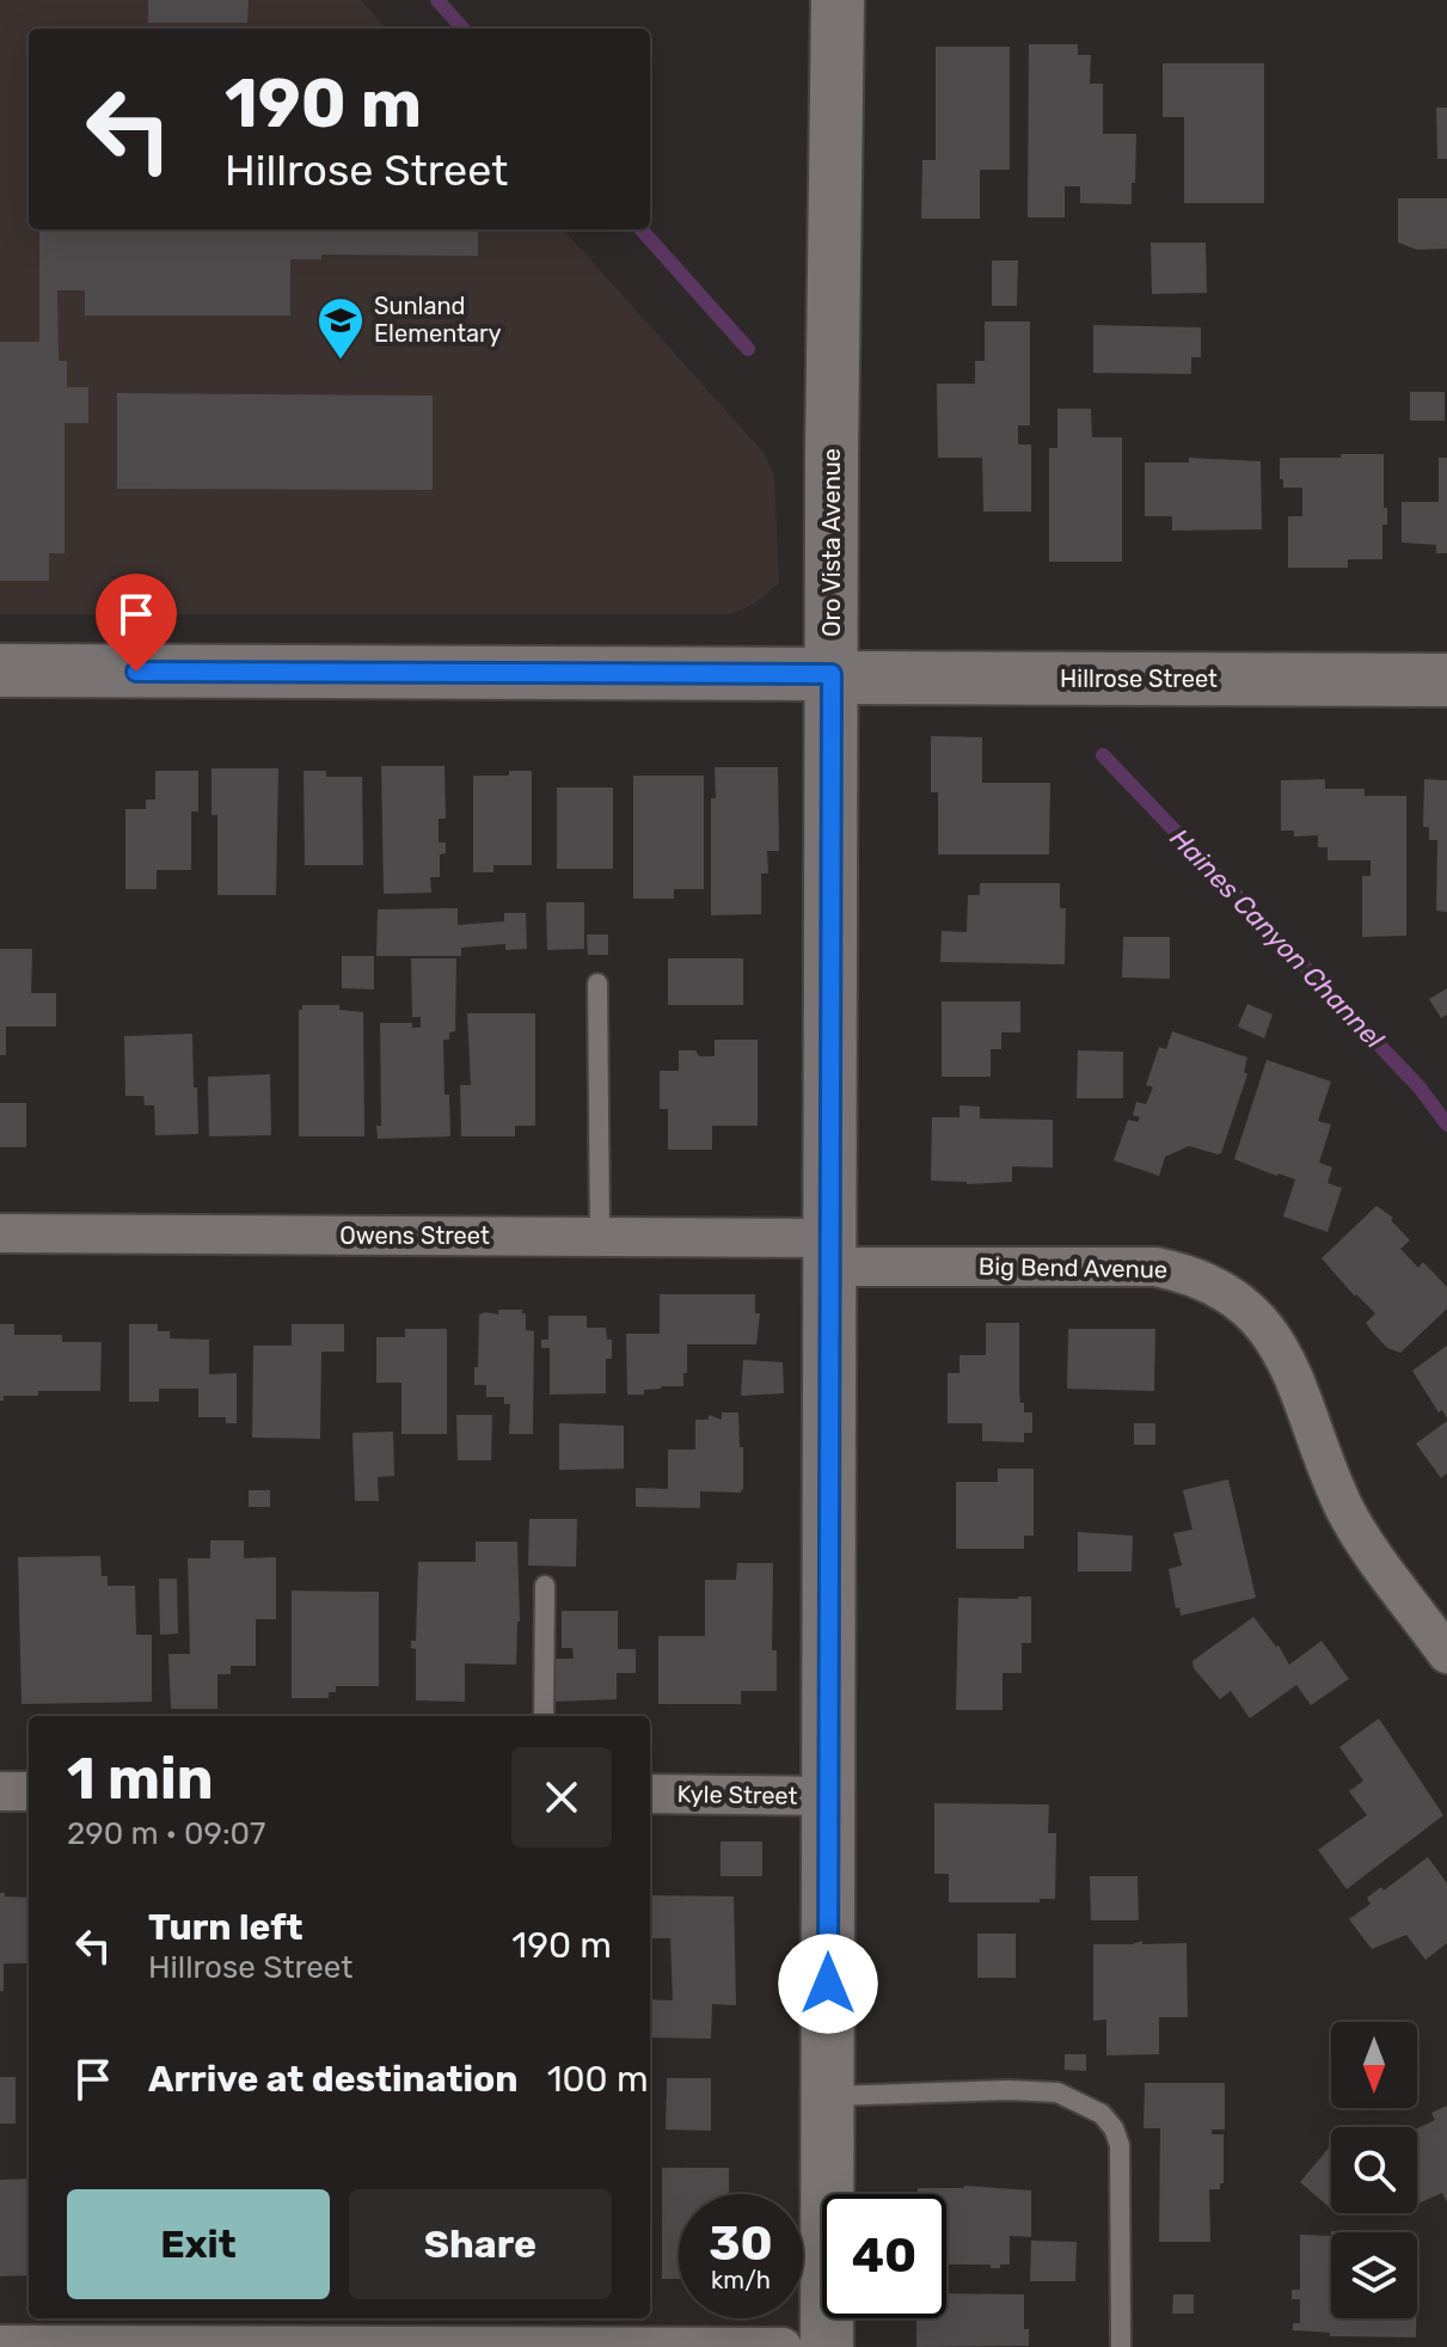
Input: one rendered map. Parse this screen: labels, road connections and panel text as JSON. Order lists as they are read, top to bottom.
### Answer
{
  "streets": {
    "street": [
      "Oro Vista Avenue",
      "Hillrose Street",
      "Owens Street",
      "Big Bend Avenue",
      "Kyle Street"
    ]
  },
  "crossings": [
    ["Oro Vista Avenue", "Hillrose Street"],
    ["Oro Vista Avenue", "Owens Street"],
    ["Oro Vista Avenue", "Big Bend Avenue"],
    ["Oro Vista Avenue", "Kyle Street"],
    ["Owens Street", "Big Bend Avenue"]
  ],
  "water": ["Haines Canyon Channel"],
  "places": {
    "school or university": ["Sunland Elementary"]
  },
  "north": "bottom",
  "page": {
    "turn": ["190 m", "Hillrose Street"],
    "heading": ["1 min", "290 m · 09:07"],
    "list": [
      {
        "name": "Turn left",
        "note": "Hillrose Street",
        "value": "190 m"
      },
      {
        "name": "Arrive at destination",
        "value": "100 m"
      }
    ],
    "buttons": ["Exit", "Share"],
    "speed": "30 km/h",
    "limit": "40"
  }
}
